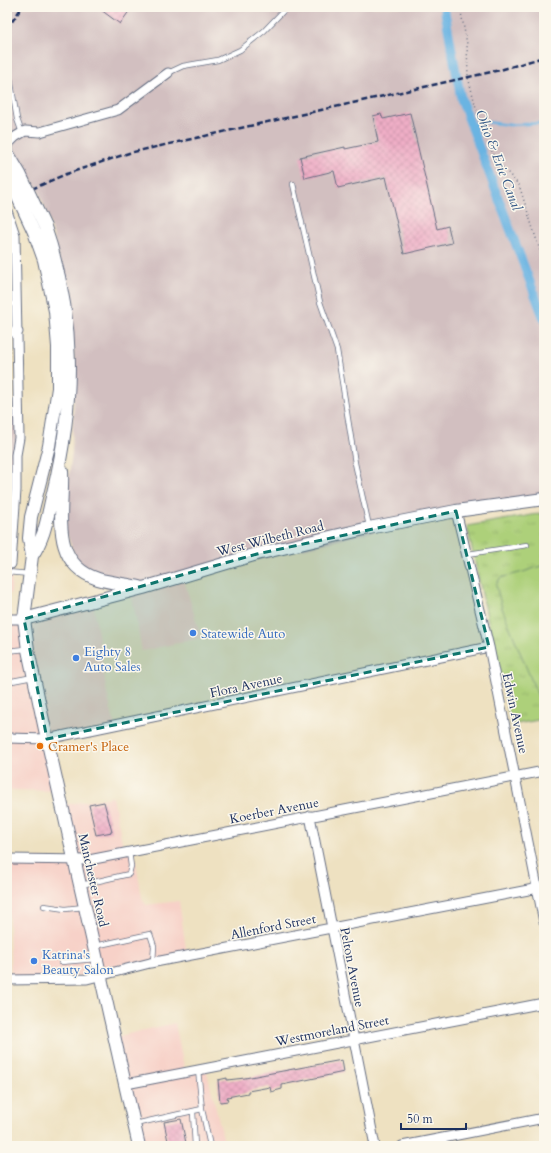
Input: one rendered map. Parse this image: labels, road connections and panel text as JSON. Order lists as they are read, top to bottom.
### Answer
{
  "streets": {
    "main road": ["West Wilbeth Road", "Manchester Road"],
    "street": [
      "Flora Avenue",
      "Edwin Avenue",
      "Koerber Avenue",
      "Allenford Street",
      "Pelton Avenue",
      "Westmoreland Street"
    ]
  },
  "crossings": [
    ["West Wilbeth Road", "Edwin Avenue"],
    ["West Wilbeth Road", "Manchester Road"],
    ["Flora Avenue", "Edwin Avenue"],
    ["Flora Avenue", "Manchester Road"],
    ["Edwin Avenue", "Koerber Avenue"],
    ["Edwin Avenue", "Allenford Street"],
    ["Koerber Avenue", "Manchester Road"],
    ["Koerber Avenue", "Pelton Avenue"],
    ["Manchester Road", "Allenford Street"],
    ["Manchester Road", "Westmoreland Street"],
    ["Allenford Street", "Pelton Avenue"],
    ["Pelton Avenue", "Westmoreland Street"]
  ],
  "water": ["Ohio & Erie Canal"],
  "places": [
    "Statewide Auto",
    "Eighty 8 Auto Sales",
    "Cramer's Place",
    "Katrina's Beauty Salon"
  ],
  "scale_bar": "50 m"
}
